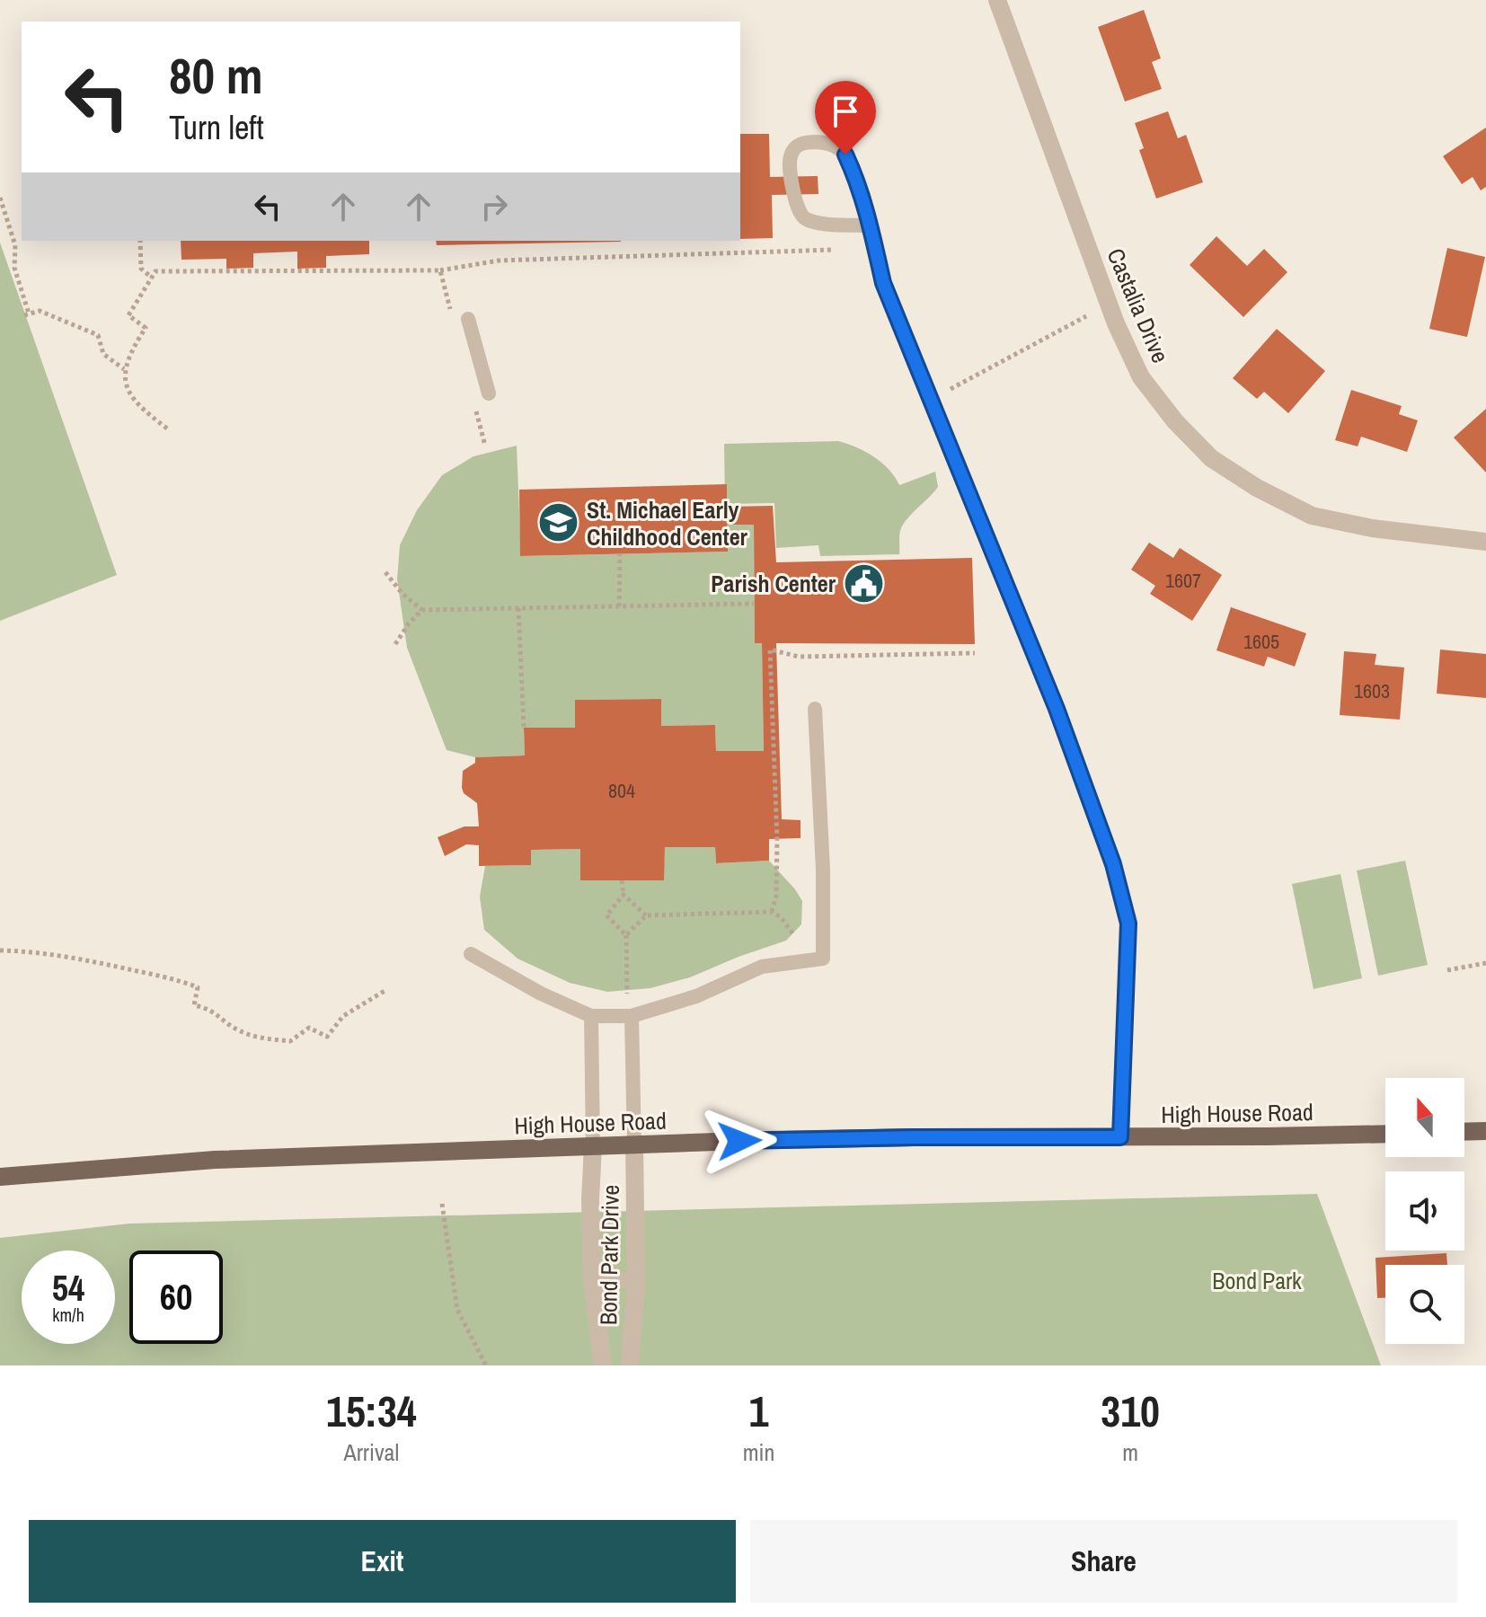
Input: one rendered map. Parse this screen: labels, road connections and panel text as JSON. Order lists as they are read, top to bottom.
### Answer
{
  "streets": {
    "main road": ["High House Road"],
    "street": ["Castalia Drive", "Bond Park Drive"]
  },
  "crossings": [
    ["High House Road", "Bond Park Drive"]
  ],
  "parks": ["Bond Park"],
  "places": {
    "school or university": ["St. Michael Early Childhood Center"],
    "public building": ["Parish Center"]
  },
  "house_numbers": [
    "1607",
    "1605",
    "1603",
    "804"
  ],
  "north": "top",
  "page": {
    "turn": ["80 m", "Turn left"],
    "speed": "54 km/h",
    "limit": "60",
    "eta": [
      "15:34",
      "Arrival",
      "1",
      "min",
      "310",
      "m"
    ],
    "buttons": ["Exit", "Share"]
  }
}
